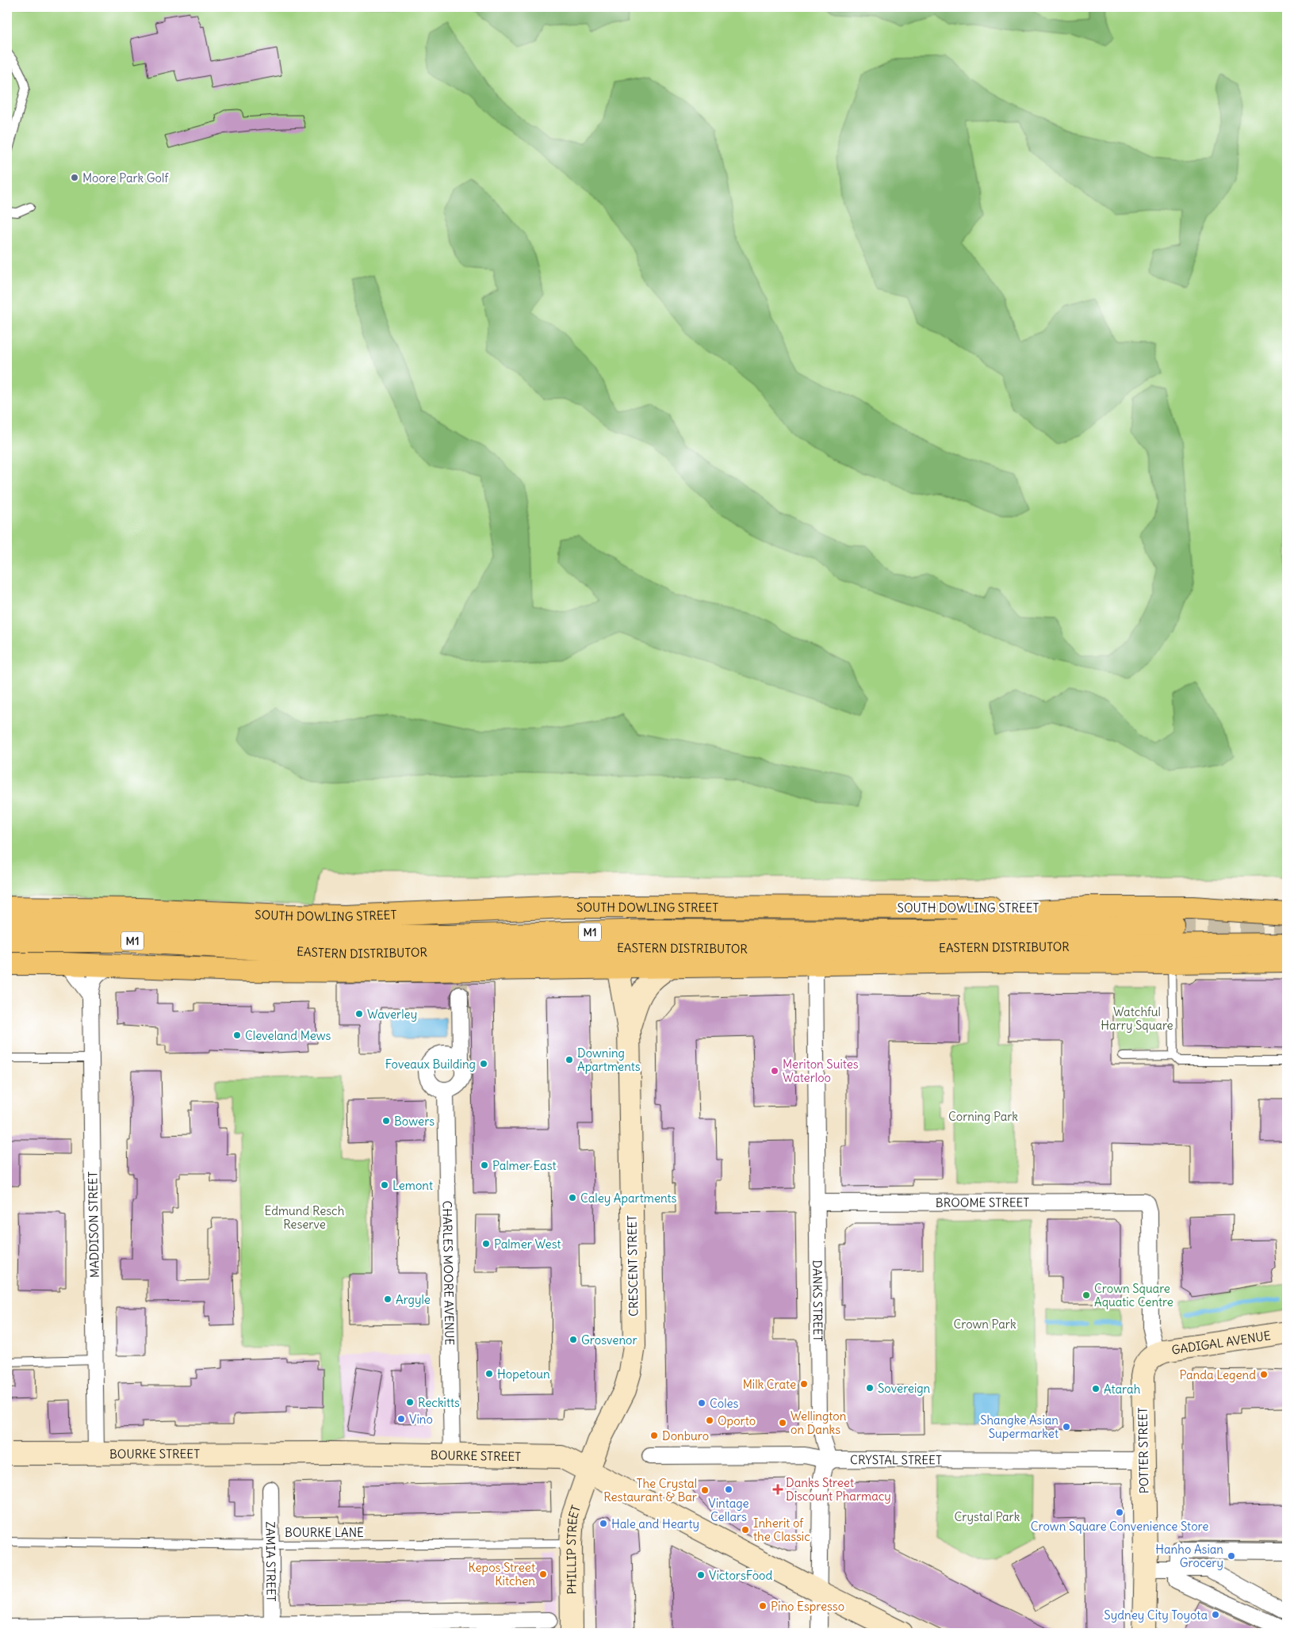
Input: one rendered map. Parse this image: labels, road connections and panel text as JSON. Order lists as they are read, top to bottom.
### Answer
{
  "streets": {
    "main road": ["SOUTH DOWLING STREET", "M1", "EASTERN DISTRIBUTOR"],
    "street": [
      "BROOME STREET",
      "MADDISON STREET",
      "CRESCENT STREET",
      "CHARLES MOORE AVENUE",
      "DANKS STREET",
      "GADIGAL AVENUE",
      "POTTER STREET",
      "BOURKE STREET",
      "CRYSTAL STREET",
      "PHILLIP STREET",
      "ZAMIA STREET"
    ],
    "lane": ["BOURKE LANE"]
  },
  "crossings": [
    ["BROOME STREET", "DANKS STREET"],
    ["BROOME STREET", "GADIGAL AVENUE"],
    ["BROOME STREET", "POTTER STREET"],
    ["MADDISON STREET", "BOURKE STREET"],
    ["CRESCENT STREET", "BOURKE STREET"],
    ["CRESCENT STREET", "PHILLIP STREET"],
    ["CHARLES MOORE AVENUE", "BOURKE STREET"],
    ["DANKS STREET", "CRYSTAL STREET"],
    ["GADIGAL AVENUE", "POTTER STREET"],
    ["POTTER STREET", "CRYSTAL STREET"],
    ["BOURKE STREET", "PHILLIP STREET"],
    ["BOURKE LANE", "PHILLIP STREET"],
    ["BOURKE LANE", "ZAMIA STREET"]
  ],
  "parks": [
    "Watchful Harry Square",
    "Corning Park",
    "Edmund Resch Reserve",
    "Crown Park",
    "Crystal Park"
  ],
  "places": {
    "other": [
      "Moore Park Golf",
      "Waverley",
      "Cleveland Mews",
      "Downing Apartments",
      "Foveaux Building",
      "Meriton Suites Waterloo",
      "Bowers",
      "Palmer East",
      "Lemont",
      "Caley Apartments",
      "Palmer West",
      "Crown Square Aquatic Centre",
      "Argyle",
      "Grosvenor",
      "Hopetoun",
      "Panda Legend",
      "Milk Crate",
      "Sovereign",
      "Atarah",
      "Reckitts",
      "Coles",
      "Vino",
      "Oporto",
      "Wellington on Danks",
      "Shangke Asian Supermarket",
      "Donburo",
      "Vintage Cellars",
      "The Crystal Restaurant & Bar",
      "Crown Square Convenience Store",
      "Hale and Hearty",
      "Inherit of the Classic",
      "Hanho Asian Grocery",
      "Kepos Street Kitchen",
      "VictorsFood",
      "Pino Espresso",
      "Sydney City Toyota"
    ],
    "health": ["Danks Street Discount Pharmacy"]
  }
}
